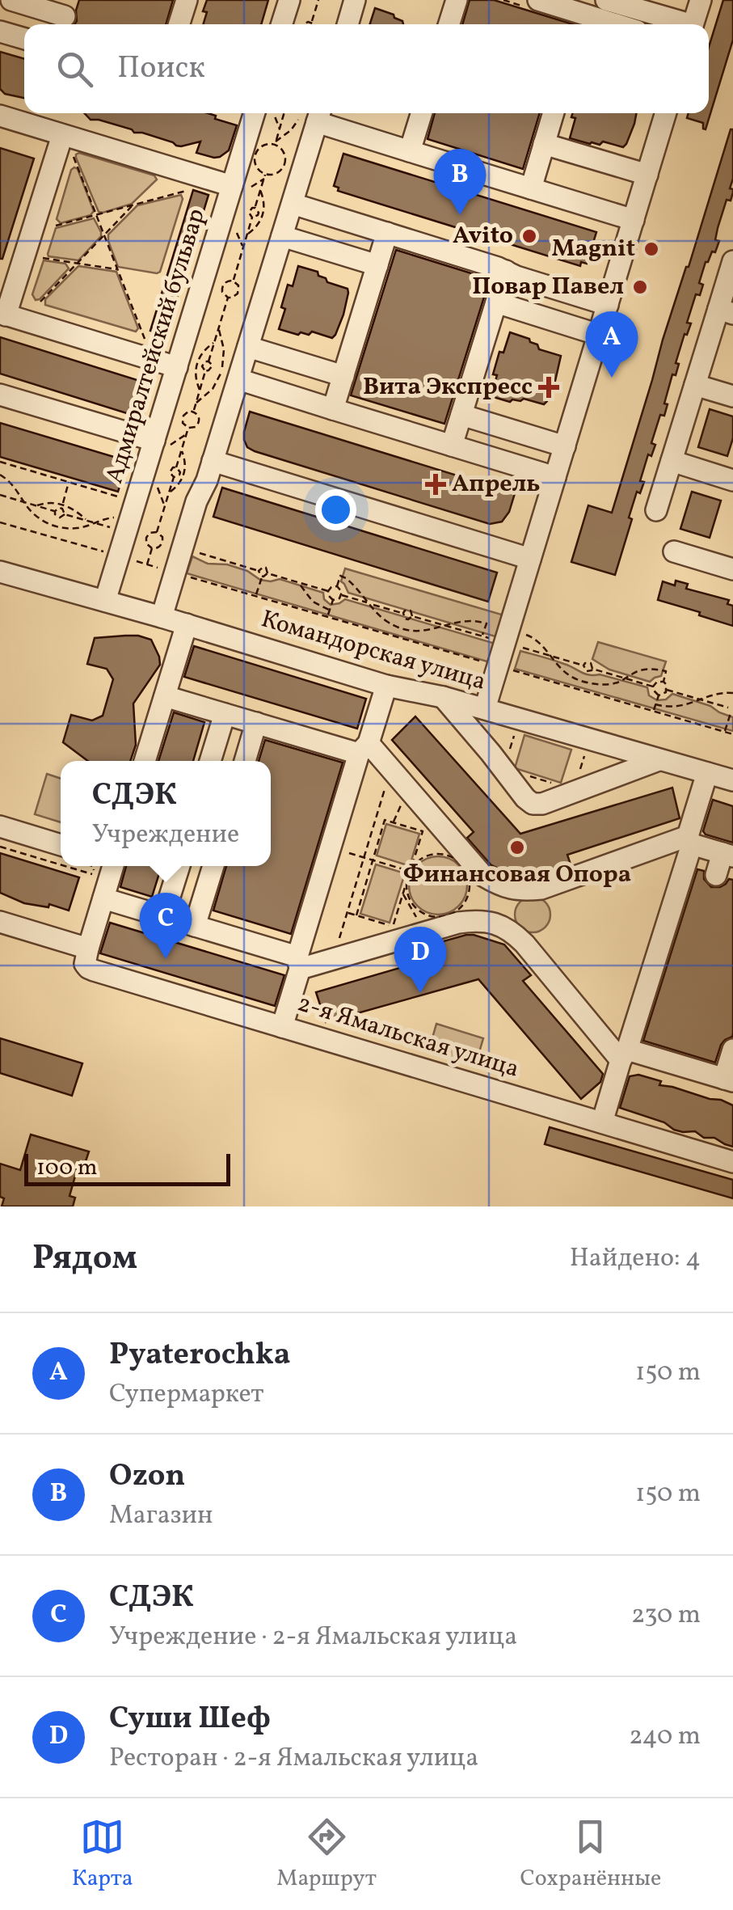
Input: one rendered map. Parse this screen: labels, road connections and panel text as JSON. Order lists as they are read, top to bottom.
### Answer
{
  "streets": {
    "street": ["Адмиралтейский бульвар", "Командорская улица", "2-я Ямальская улица"]
  },
  "crossings": [
    ["Адмиралтейский бульвар", "Командорская улица"]
  ],
  "places": {
    "other": [
      "Avito",
      "Magnit",
      "Повар Павел",
      "Финансовая Опора"
    ],
    "health": ["Вита Экспресс", "Апрель"]
  },
  "scale_bar": "100 m",
  "page": {
    "search": "Поиск",
    "pins": [
      "B",
      "A",
      "C",
      "D"
    ],
    "popup": ["СДЭК", "Учреждение"],
    "scale": "100 m",
    "heading": ["Рядом", "Найдено: 4"],
    "list": [
      {
        "mark": "A",
        "name": "Pyaterochka",
        "note": "Супермаркет",
        "value": "150 m"
      },
      {
        "mark": "B",
        "name": "Ozon",
        "note": "Магазин",
        "value": "150 m"
      },
      {
        "mark": "C",
        "name": "СДЭК",
        "note": "Учреждение · 2-я Ямальская улица",
        "value": "230 m"
      },
      {
        "mark": "D",
        "name": "Суши Шеф",
        "note": "Ресторан · 2-я Ямальская улица",
        "value": "240 m"
      }
    ],
    "nav": ["Карта", "Маршрут", "Сохранённые"]
  }
}
